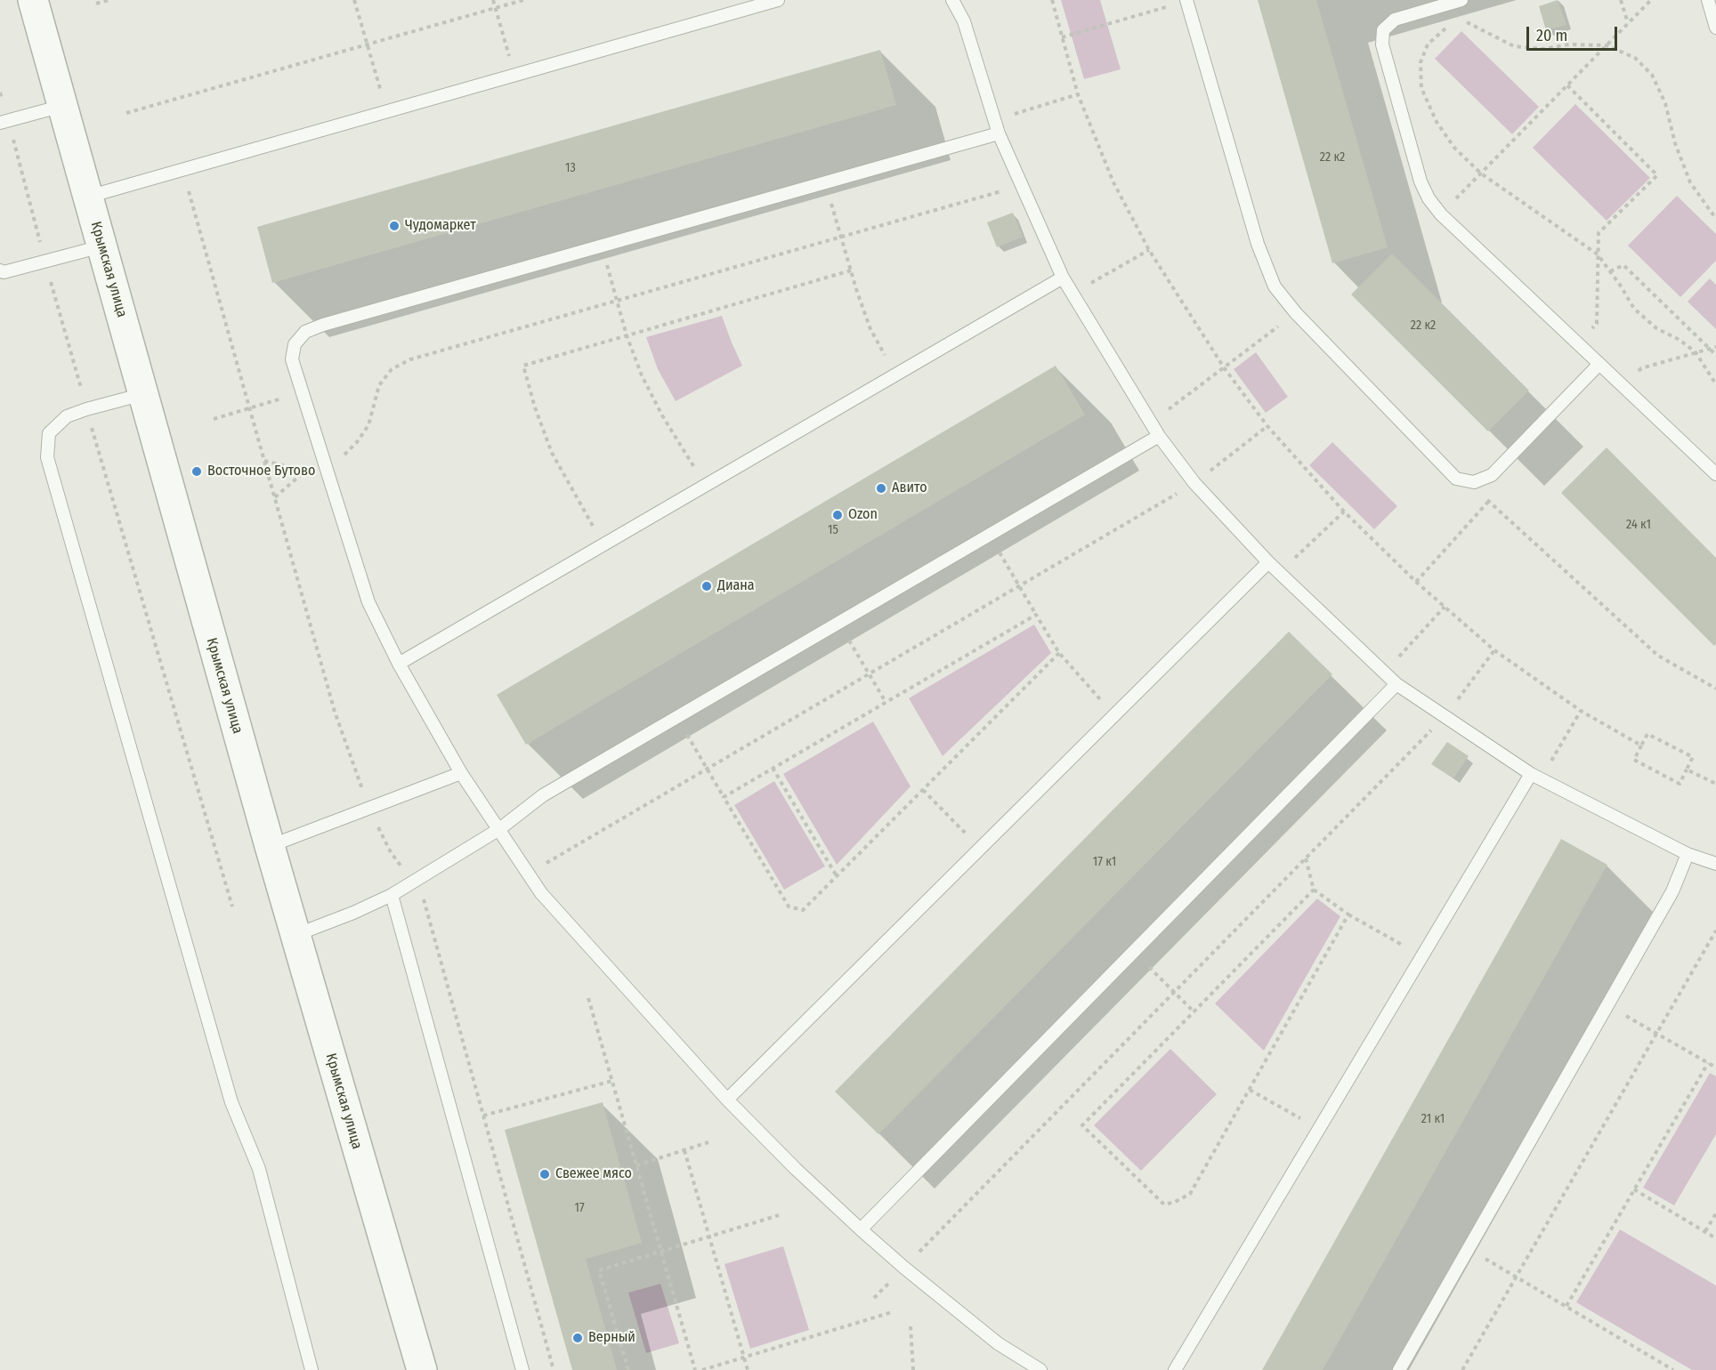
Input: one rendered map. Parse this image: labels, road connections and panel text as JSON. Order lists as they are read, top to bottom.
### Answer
{
  "streets": {
    "street": ["Крымская улица"]
  },
  "places": [
    "Чудомаркет",
    "Восточное Бутово",
    "Авито",
    "Ozon",
    "Диана",
    "Свежее мясо",
    "Верный"
  ],
  "house_numbers": [
    "22 к2",
    "13",
    "22 к2",
    "24 к1",
    "15",
    "17 к1",
    "21 к1",
    "17"
  ],
  "scale_bar": "20 m"
}
